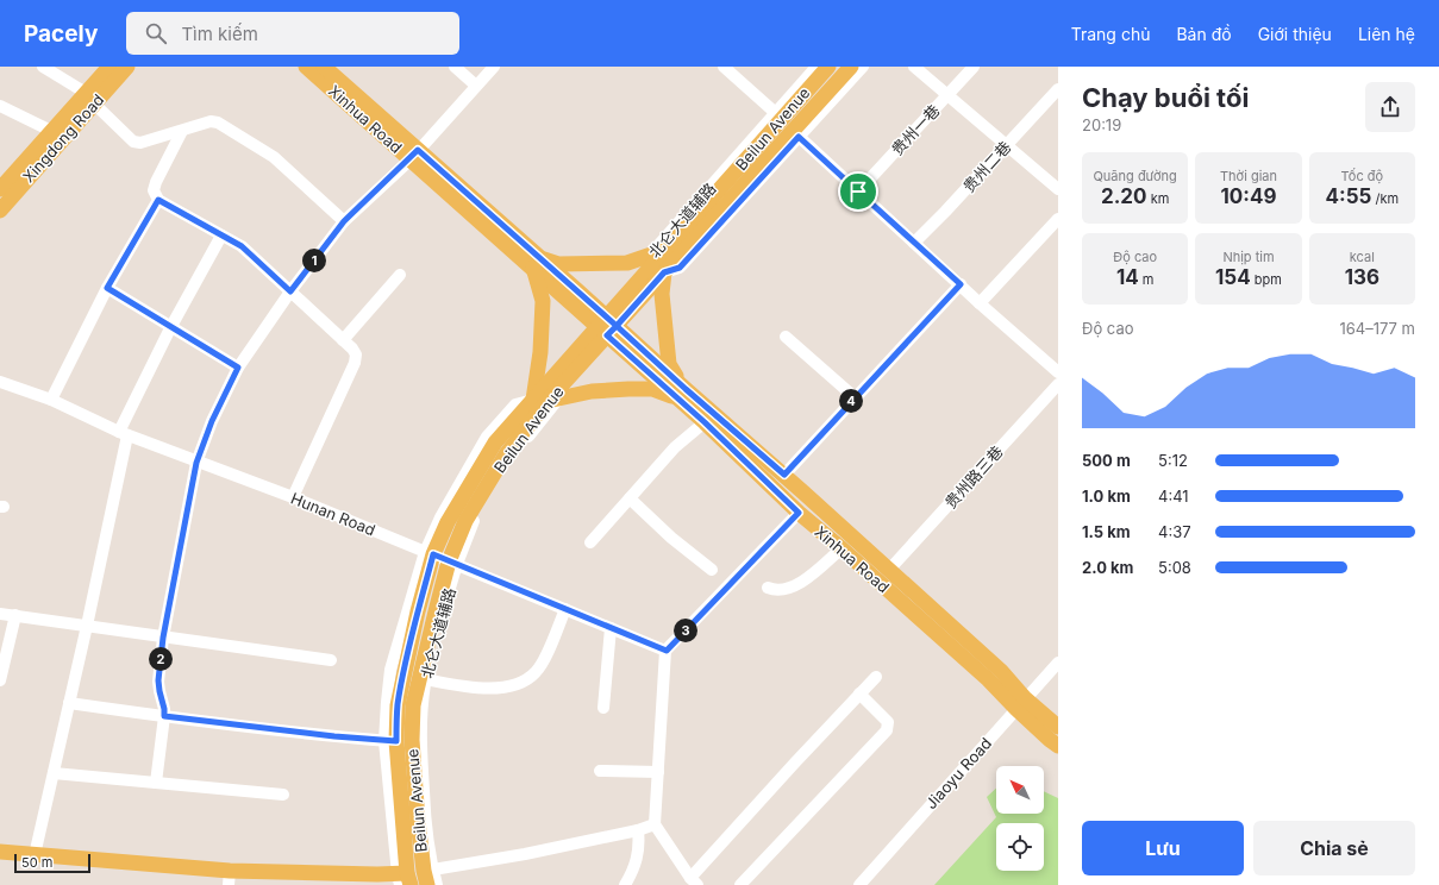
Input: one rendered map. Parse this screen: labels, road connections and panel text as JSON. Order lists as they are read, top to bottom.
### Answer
{
  "streets": {
    "main road": ["Xinhua Road", "Beilun Avenue", "Xingdong Road"],
    "street": [
      "贵州一巷",
      "贵州二巷",
      "北仑大道辅路",
      "贵州路三巷",
      "Hunan Road",
      "Jiaoyu Road"
    ]
  },
  "crossings": [
    ["Xinhua Road", "Beilun Avenue"],
    ["Xinhua Road", "贵州路三巷"],
    ["Xinhua Road", "Jiaoyu Road"],
    ["Beilun Avenue", "北仑大道辅路"],
    ["Beilun Avenue", "Hunan Road"]
  ],
  "scale_bar": "50 m",
  "north": "top left",
  "page": {
    "header": "Pacely",
    "search": "Tìm kiếm",
    "nav": [
      "Trang chủ",
      "Bản đồ",
      "Giới thiệu",
      "Liên hệ"
    ],
    "heading": ["Chạy buổi tối", "20:19"],
    "stats": [
      ["Quãng đường", "2.20 km"],
      ["Thời gian", "10:49"],
      ["Tốc độ", "4:55 /km"],
      ["Độ cao", "14 m"],
      ["Nhịp tim", "154 bpm"],
      ["kcal", "136"]
    ],
    "pins": [
      "1",
      "4",
      "3",
      "2"
    ],
    "chart": ["Độ cao", "164–177 m"],
    "list": [
      {
        "name": "500 m",
        "note": "5:12"
      },
      {
        "name": "1.0 km",
        "note": "4:41"
      },
      {
        "name": "1.5 km",
        "note": "4:37"
      },
      {
        "name": "2.0 km",
        "note": "5:08"
      }
    ],
    "buttons": ["Lưu", "Chia sẻ"],
    "scale": "50 m"
  }
}
